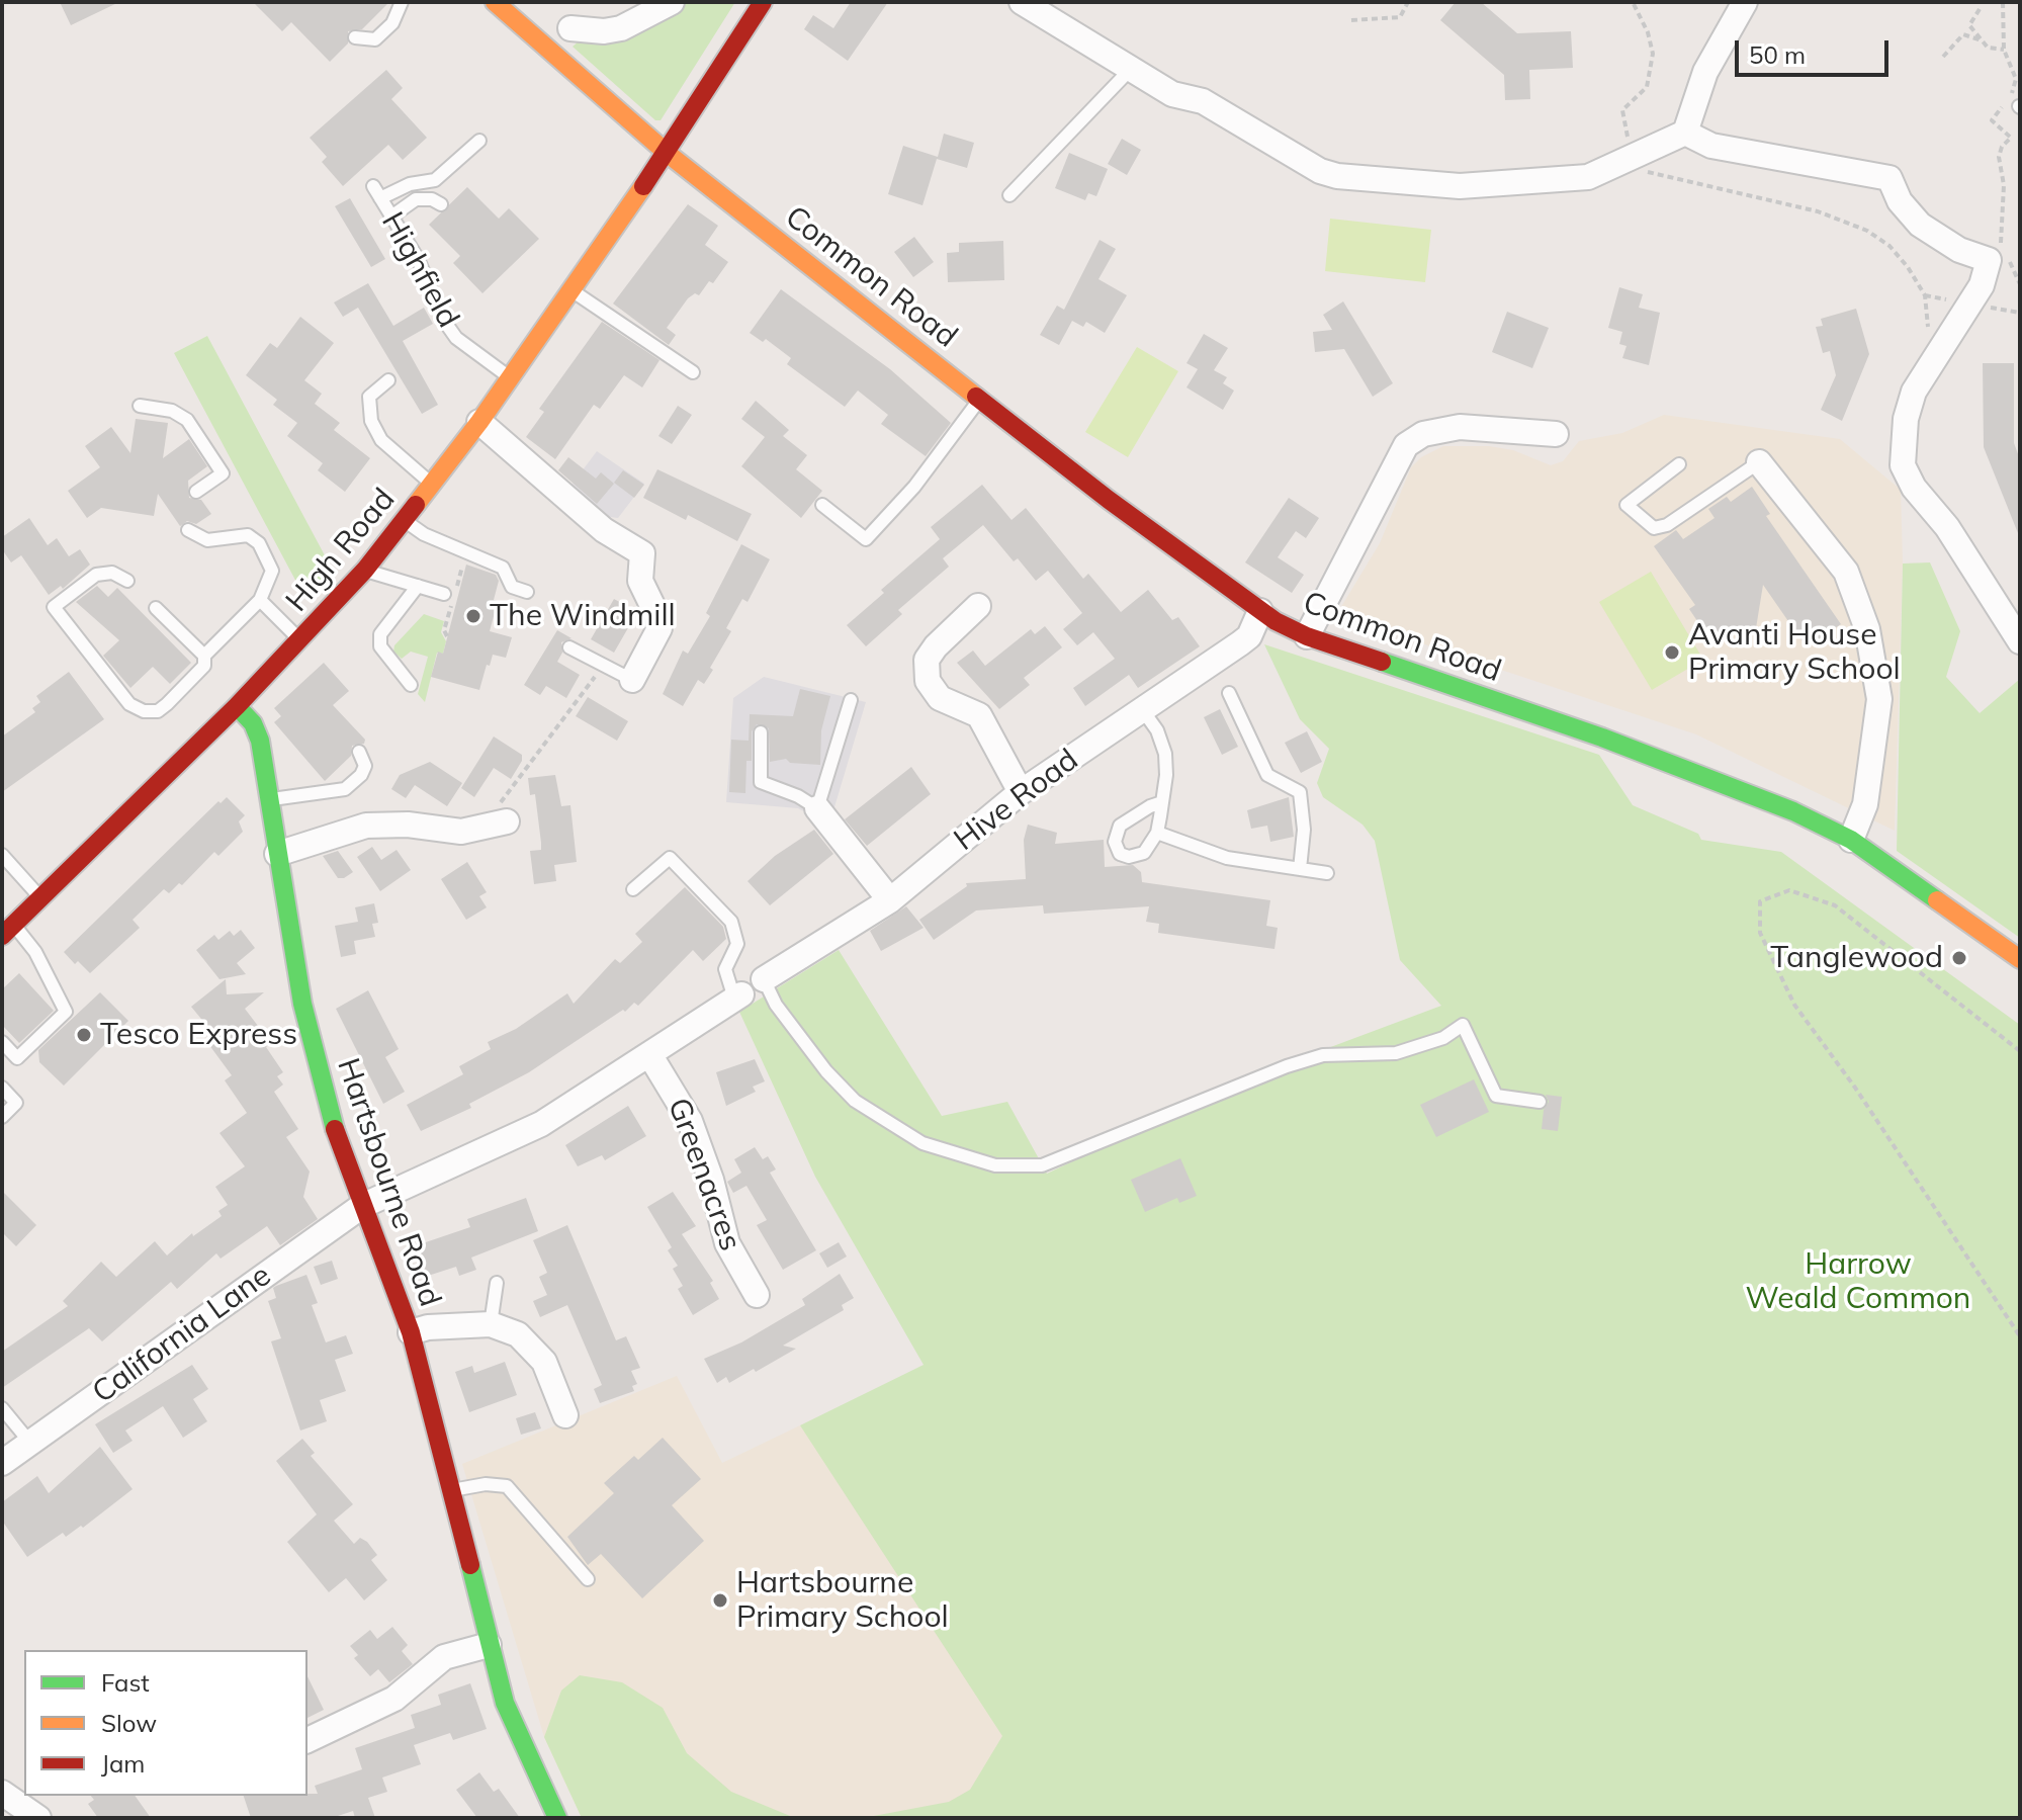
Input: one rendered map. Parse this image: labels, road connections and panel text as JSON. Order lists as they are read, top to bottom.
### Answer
{
  "streets": {
    "main road": ["Common Road", "High Road", "Hartsbourne Road"],
    "street": ["Hive Road", "Greenacres", "California Lane"],
    "lane": ["Highfield"]
  },
  "crossings": [
    ["Highfield", "High Road"],
    ["Common Road", "High Road"],
    ["Common Road", "Hive Road"],
    ["High Road", "Hartsbourne Road"],
    ["Hartsbourne Road", "California Lane"]
  ],
  "parks": ["Harrow Weald Common"],
  "places": [
    "The Windmill",
    "Avanti House Primary School",
    "Tanglewood",
    "Tesco Express",
    "Hartsbourne Primary School"
  ],
  "legend": ["Fast", "Slow", "Jam"],
  "scale_bar": "50 m"
}
